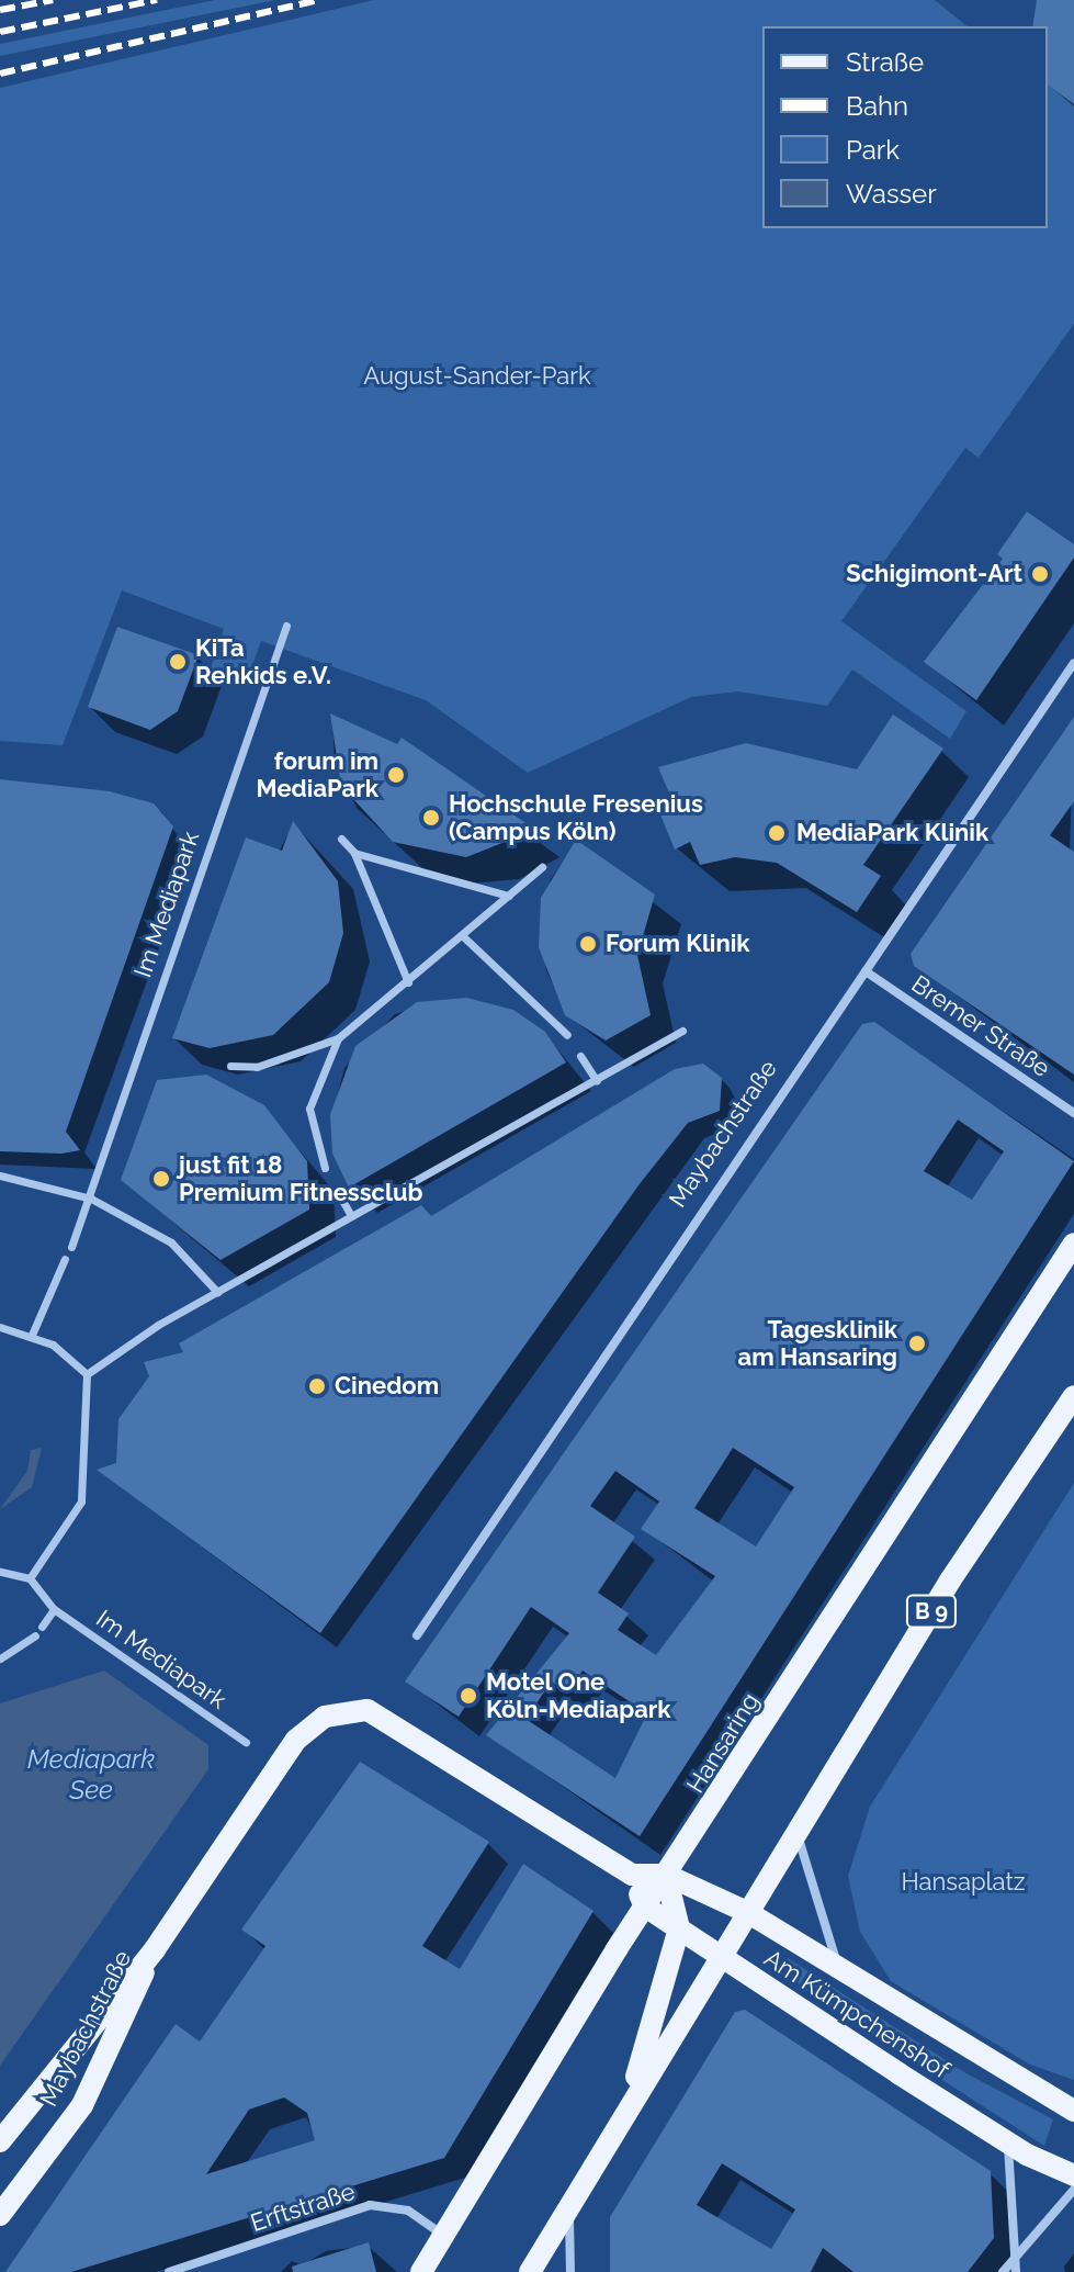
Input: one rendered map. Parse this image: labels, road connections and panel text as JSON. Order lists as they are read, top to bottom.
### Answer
{
  "streets": {
    "main road": [
      "Maybachstraße",
      "B 9",
      "Hansaring",
      "Am Kümpchenshof"
    ],
    "street": ["Im Mediapark", "Bremer Straße", "Erftstraße"]
  },
  "crossings": [
    ["Bremer Straße", "Maybachstraße"],
    ["Maybachstraße", "Am Kümpchenshof"],
    ["B 9", "Hansaring"],
    ["B 9", "Am Kümpchenshof"],
    ["Hansaring", "Am Kümpchenshof"]
  ],
  "water": ["Mediapark See"],
  "parks": ["August-Sander-Park", "Hansaplatz"],
  "places": [
    "Schigimont-Art",
    "KiTa Rehkids e.V.",
    "forum im MediaPark",
    "Hochschule Fresenius (Campus Köln)",
    "MediaPark Klinik",
    "Forum Klinik",
    "just fit 18 Premium Fitnessclub",
    "Tagesklinik am Hansaring",
    "Cinedom",
    "Motel One Köln-Mediapark"
  ],
  "legend": [
    "Straße",
    "Bahn",
    "Park",
    "Wasser"
  ]
}
